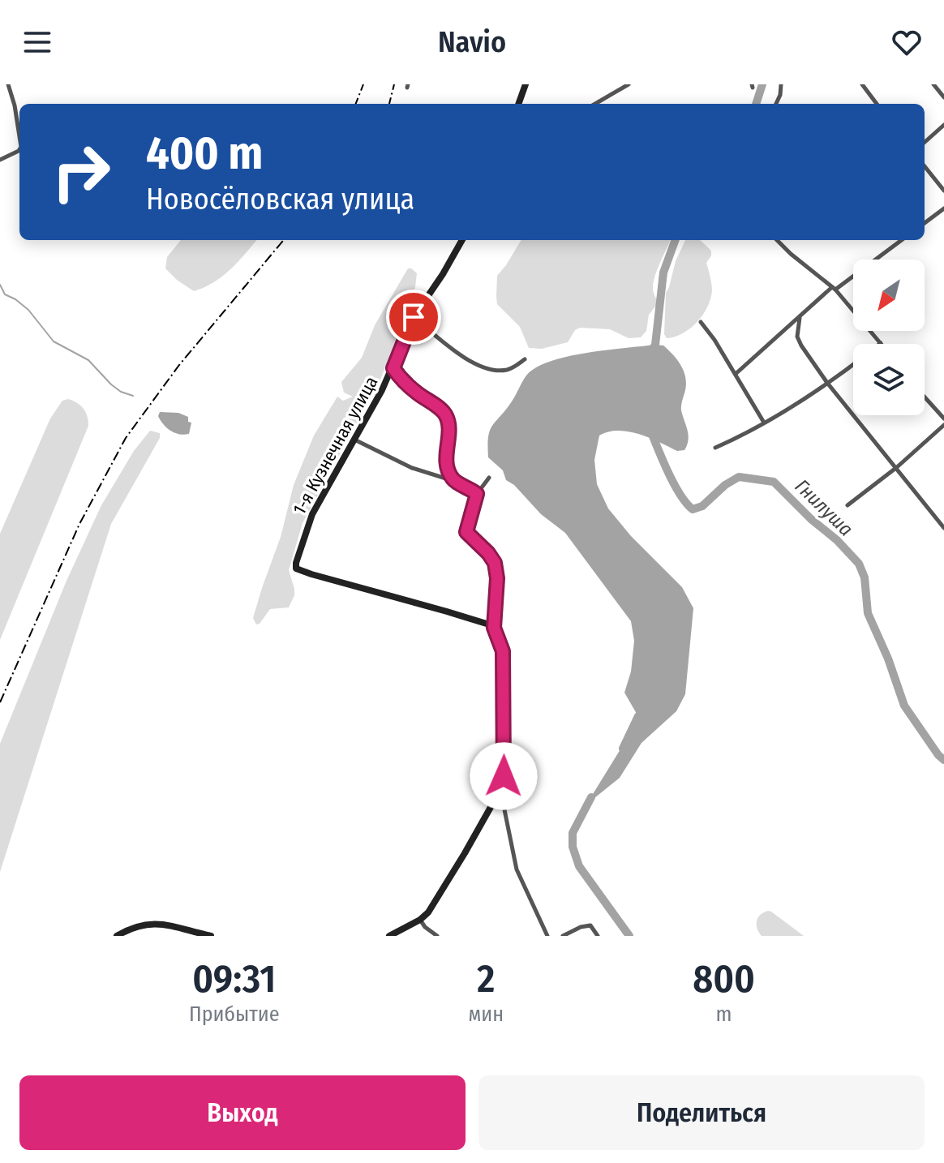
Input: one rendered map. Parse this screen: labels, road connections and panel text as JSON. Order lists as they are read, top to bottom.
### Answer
{
  "streets": {
    "street": ["1-я Кузнечная улица"]
  },
  "water": ["Гнилуша"],
  "north": "bottom left",
  "page": {
    "header": "Navio",
    "turn": ["400 m", "Новосёловская улица"],
    "eta": [
      "09:31",
      "Прибытие",
      "2",
      "мин",
      "800",
      "m"
    ],
    "buttons": ["Выход", "Поделиться"]
  }
}
